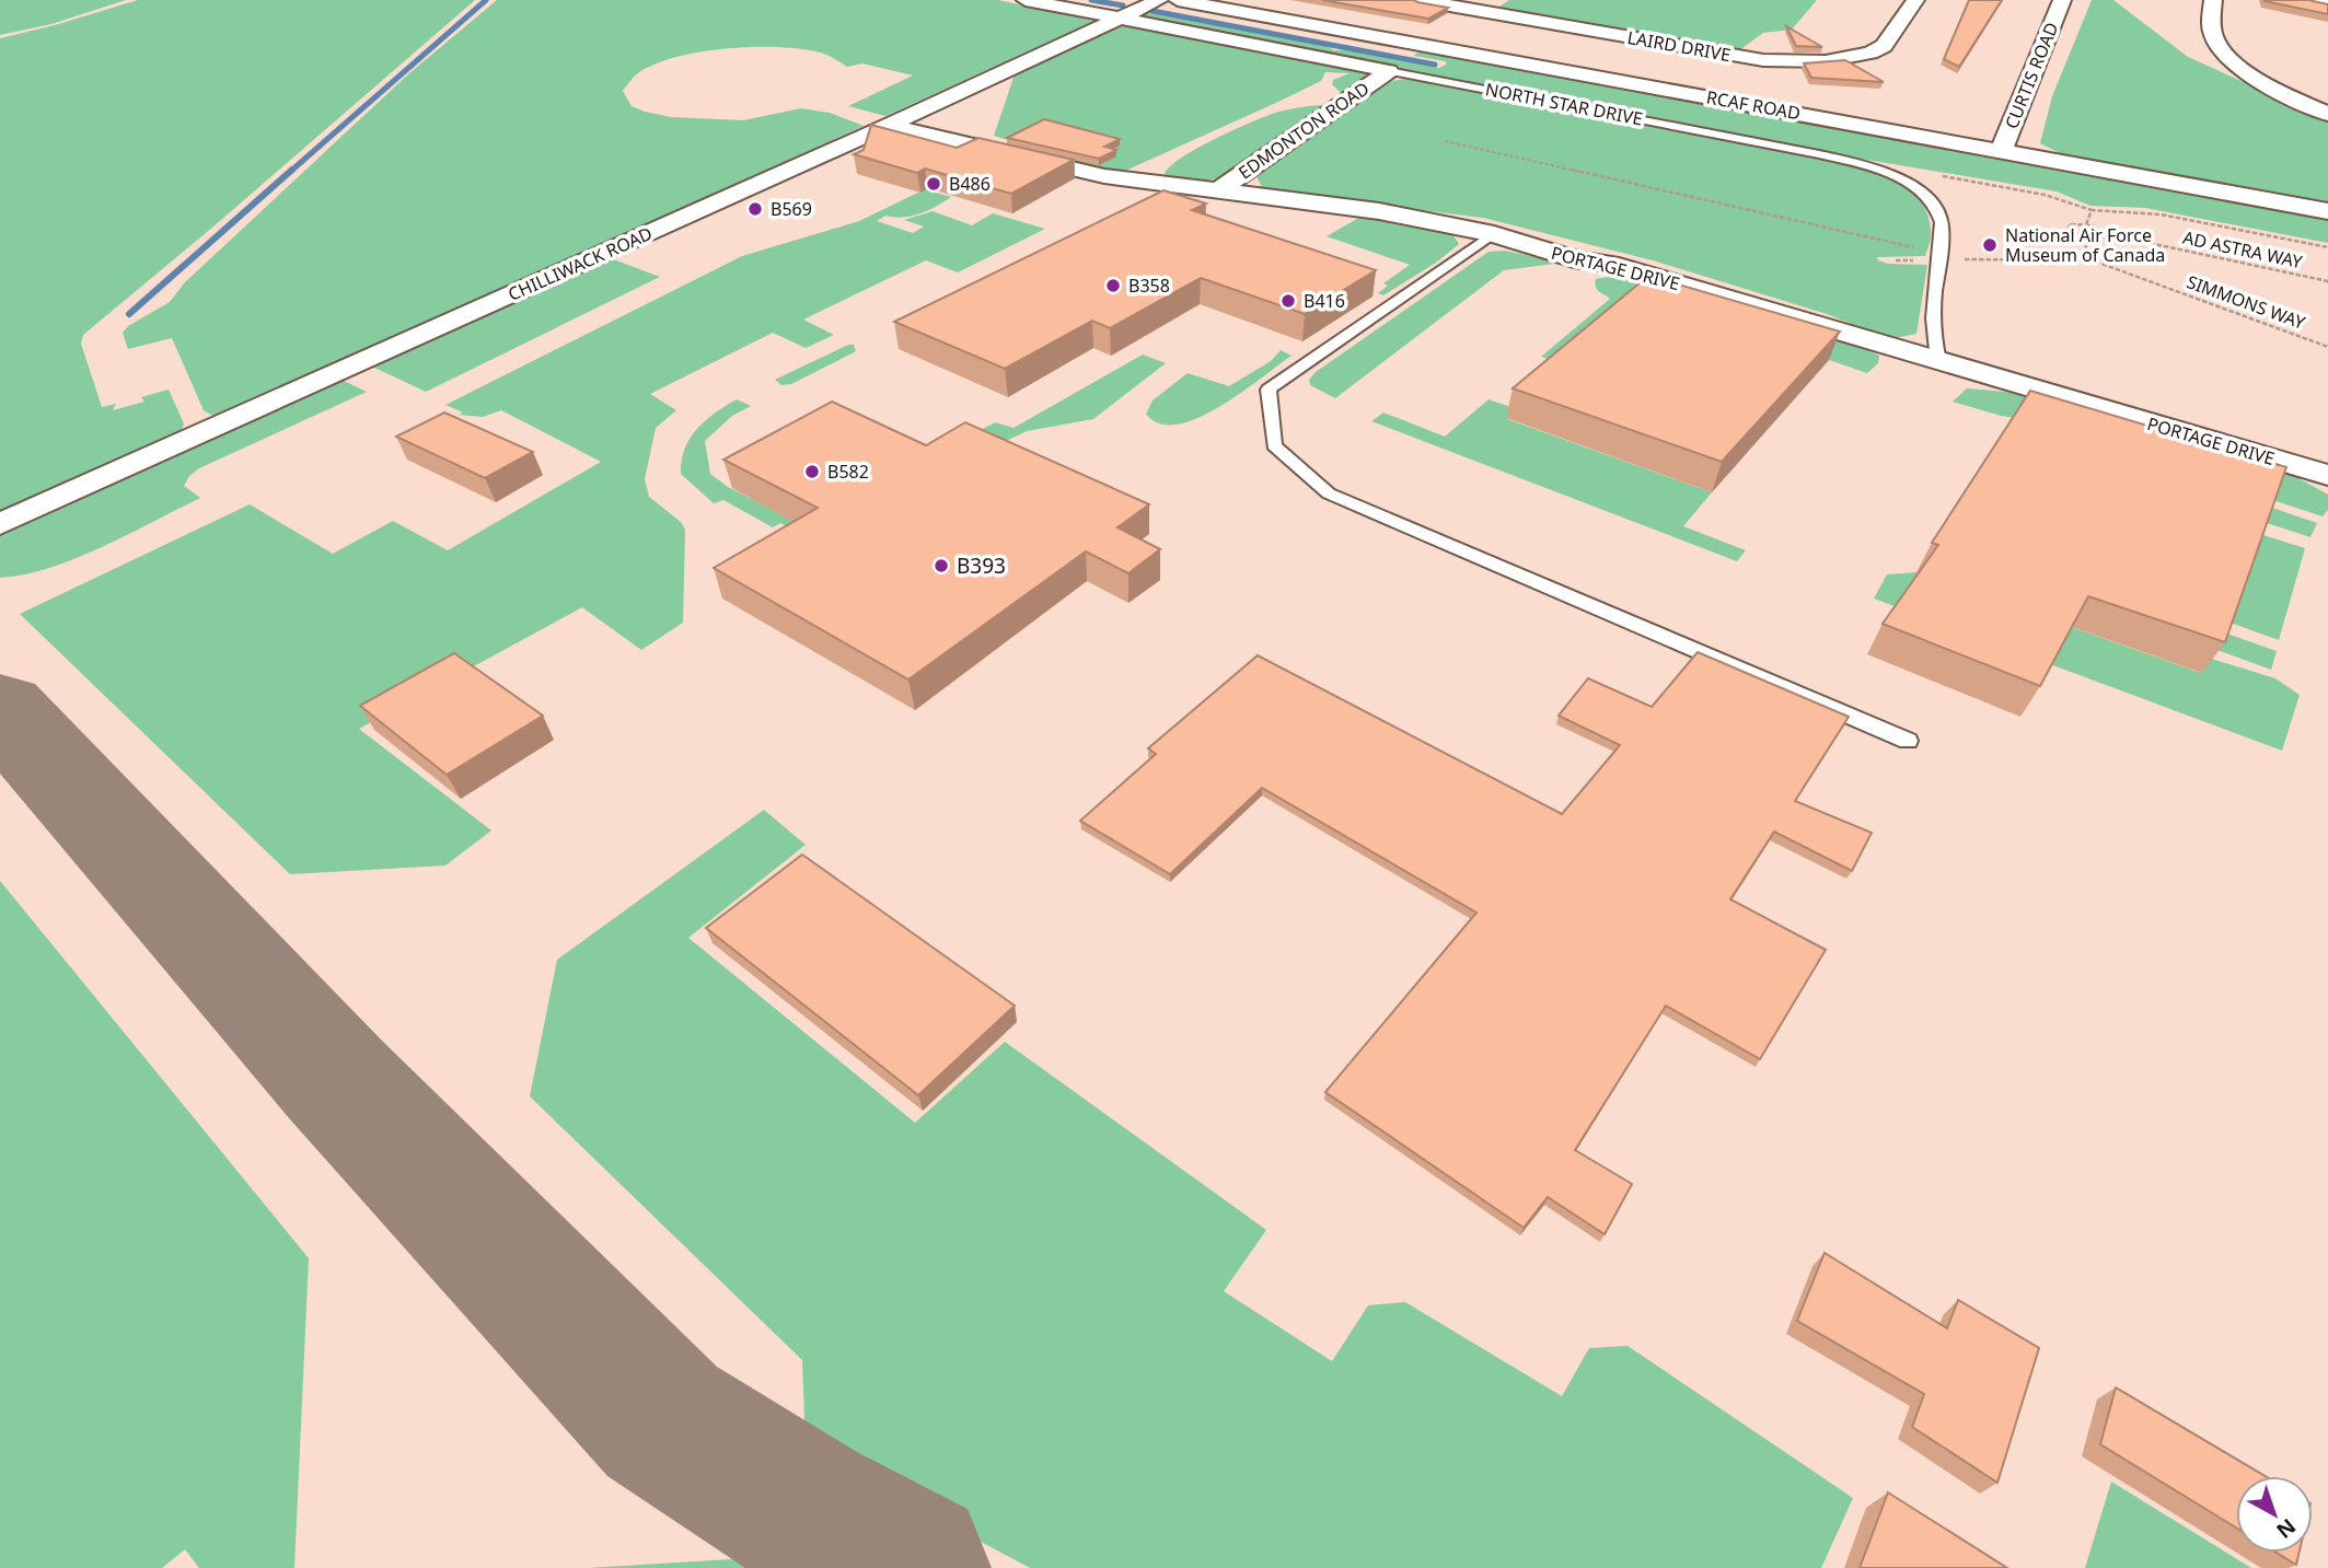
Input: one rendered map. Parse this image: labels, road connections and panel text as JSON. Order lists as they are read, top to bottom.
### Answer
{
  "streets": {
    "street": [
      "LAIRD DRIVE",
      "CURTIS ROAD",
      "NORTH STAR DRIVE",
      "RCAF ROAD",
      "EDMONTON ROAD",
      "CHILLIWACK ROAD",
      "PORTAGE DRIVE"
    ],
    "path": ["AD ASTRA WAY", "SIMMONS WAY"]
  },
  "crossings": [
    ["CURTIS ROAD", "RCAF ROAD"],
    ["NORTH STAR DRIVE", "EDMONTON ROAD"],
    ["NORTH STAR DRIVE", "CHILLIWACK ROAD"],
    ["NORTH STAR DRIVE", "PORTAGE DRIVE"],
    ["EDMONTON ROAD", "PORTAGE DRIVE"],
    ["CHILLIWACK ROAD", "PORTAGE DRIVE"]
  ],
  "places": [
    "B486",
    "B569",
    "National Air Force Museum of Canada",
    "B358",
    "B416",
    "B582",
    "B393"
  ],
  "north": "bottom right"
}
